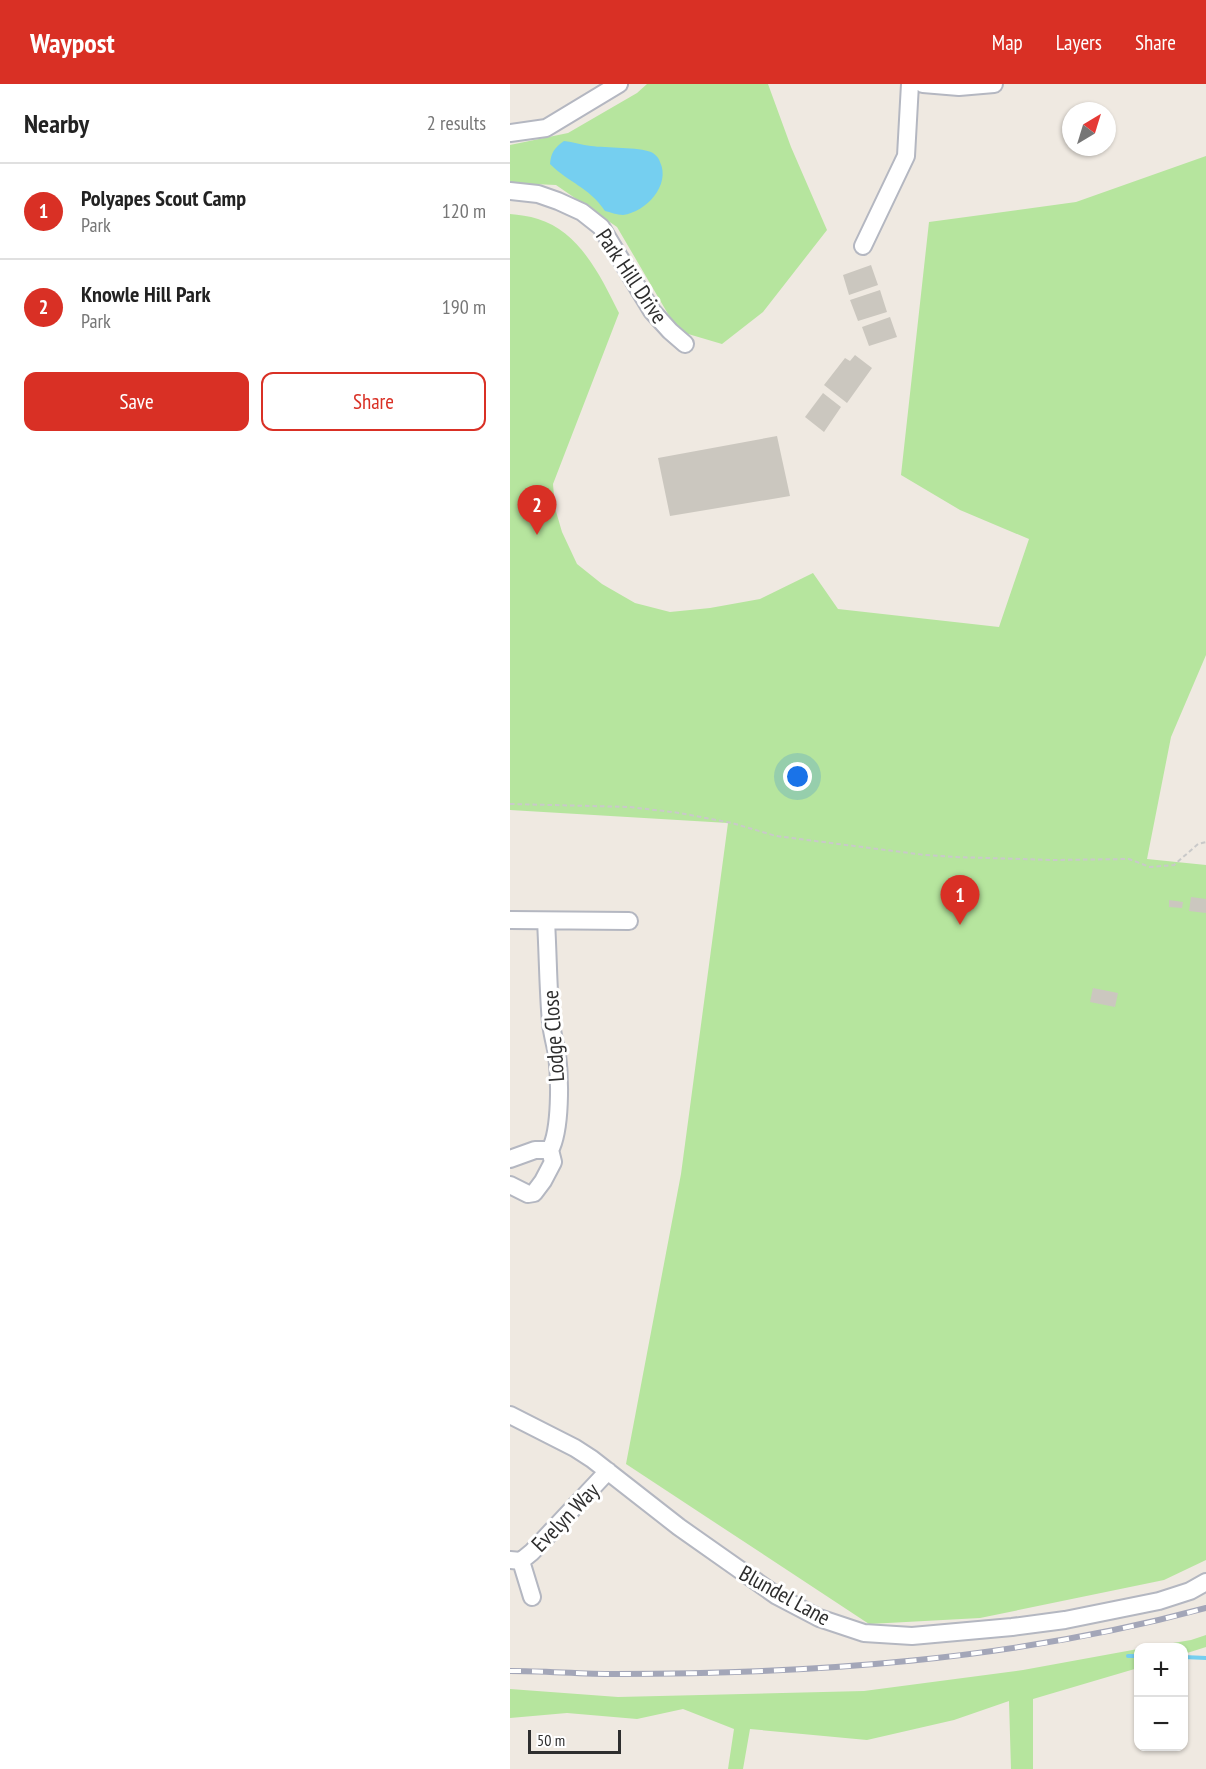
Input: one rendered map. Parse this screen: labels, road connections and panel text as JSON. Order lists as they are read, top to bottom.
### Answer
{
  "streets": {
    "street": [
      "Park Hill Drive",
      "Lodge Close",
      "Evelyn Way",
      "Blundel Lane"
    ]
  },
  "crossings": [
    ["Evelyn Way", "Blundel Lane"]
  ],
  "scale_bar": "50 m",
  "north": "top right",
  "page": {
    "header": "Waypost",
    "nav": ["Map", "Layers", "Share"],
    "heading": ["Nearby", "2 results"],
    "list": [
      {
        "mark": "1",
        "name": "Polyapes Scout Camp",
        "note": "Park",
        "value": "120 m"
      },
      {
        "mark": "2",
        "name": "Knowle Hill Park",
        "note": "Park",
        "value": "190 m"
      }
    ],
    "buttons": ["Save", "Share"],
    "pins": ["2", "1"],
    "map_buttons": ["+", "−"],
    "scale": "50 m"
  }
}
